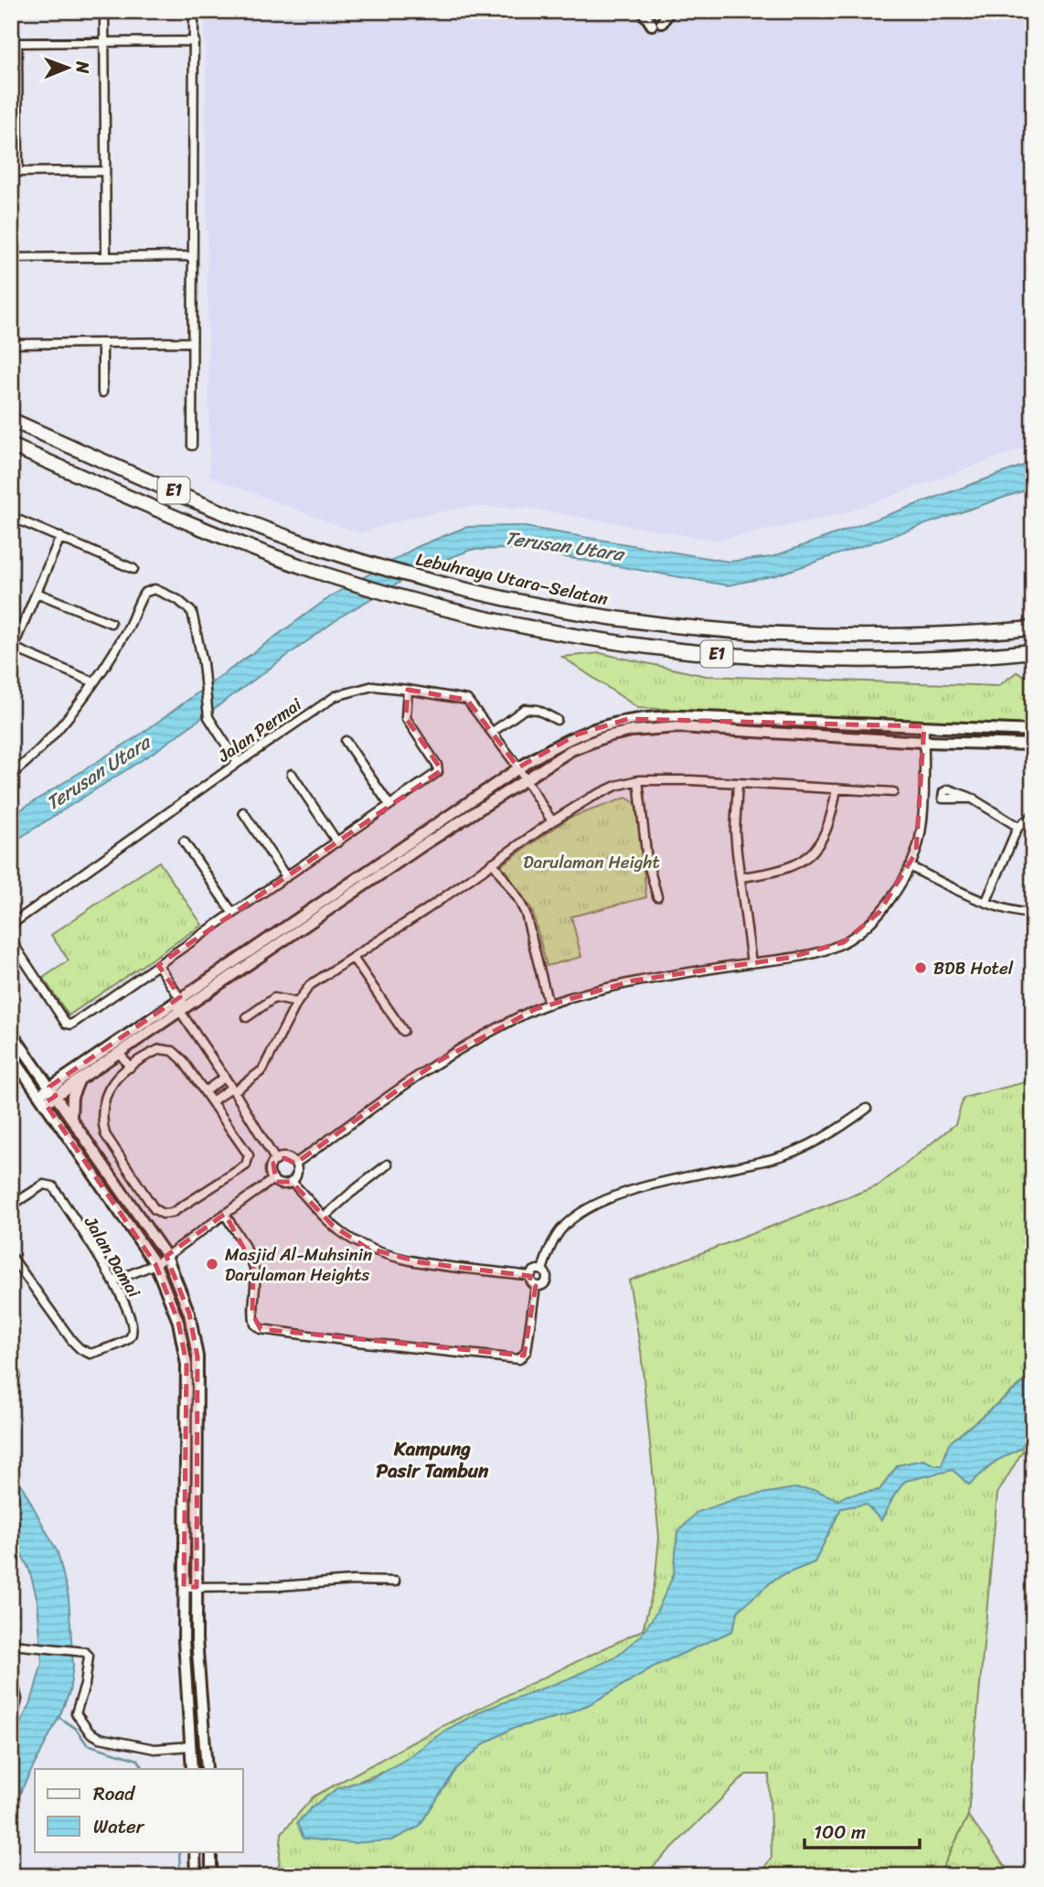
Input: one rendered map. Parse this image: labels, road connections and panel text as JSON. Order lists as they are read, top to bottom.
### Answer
{
  "streets": {
    "highway": ["E1", "Lebuhraya Utara–Selatan"],
    "street": ["Jalan Permai", "Jalan Damai"]
  },
  "districts": ["Kampung Pasir Tambun"],
  "water": ["Terusan Utara"],
  "parks": ["Darulaman Height"],
  "places": ["BDB Hotel", "Masjid Al-Muhsinin Darulaman Heights"],
  "legend": ["Road", "Water"],
  "scale_bar": "100 m",
  "north": "right"
}
